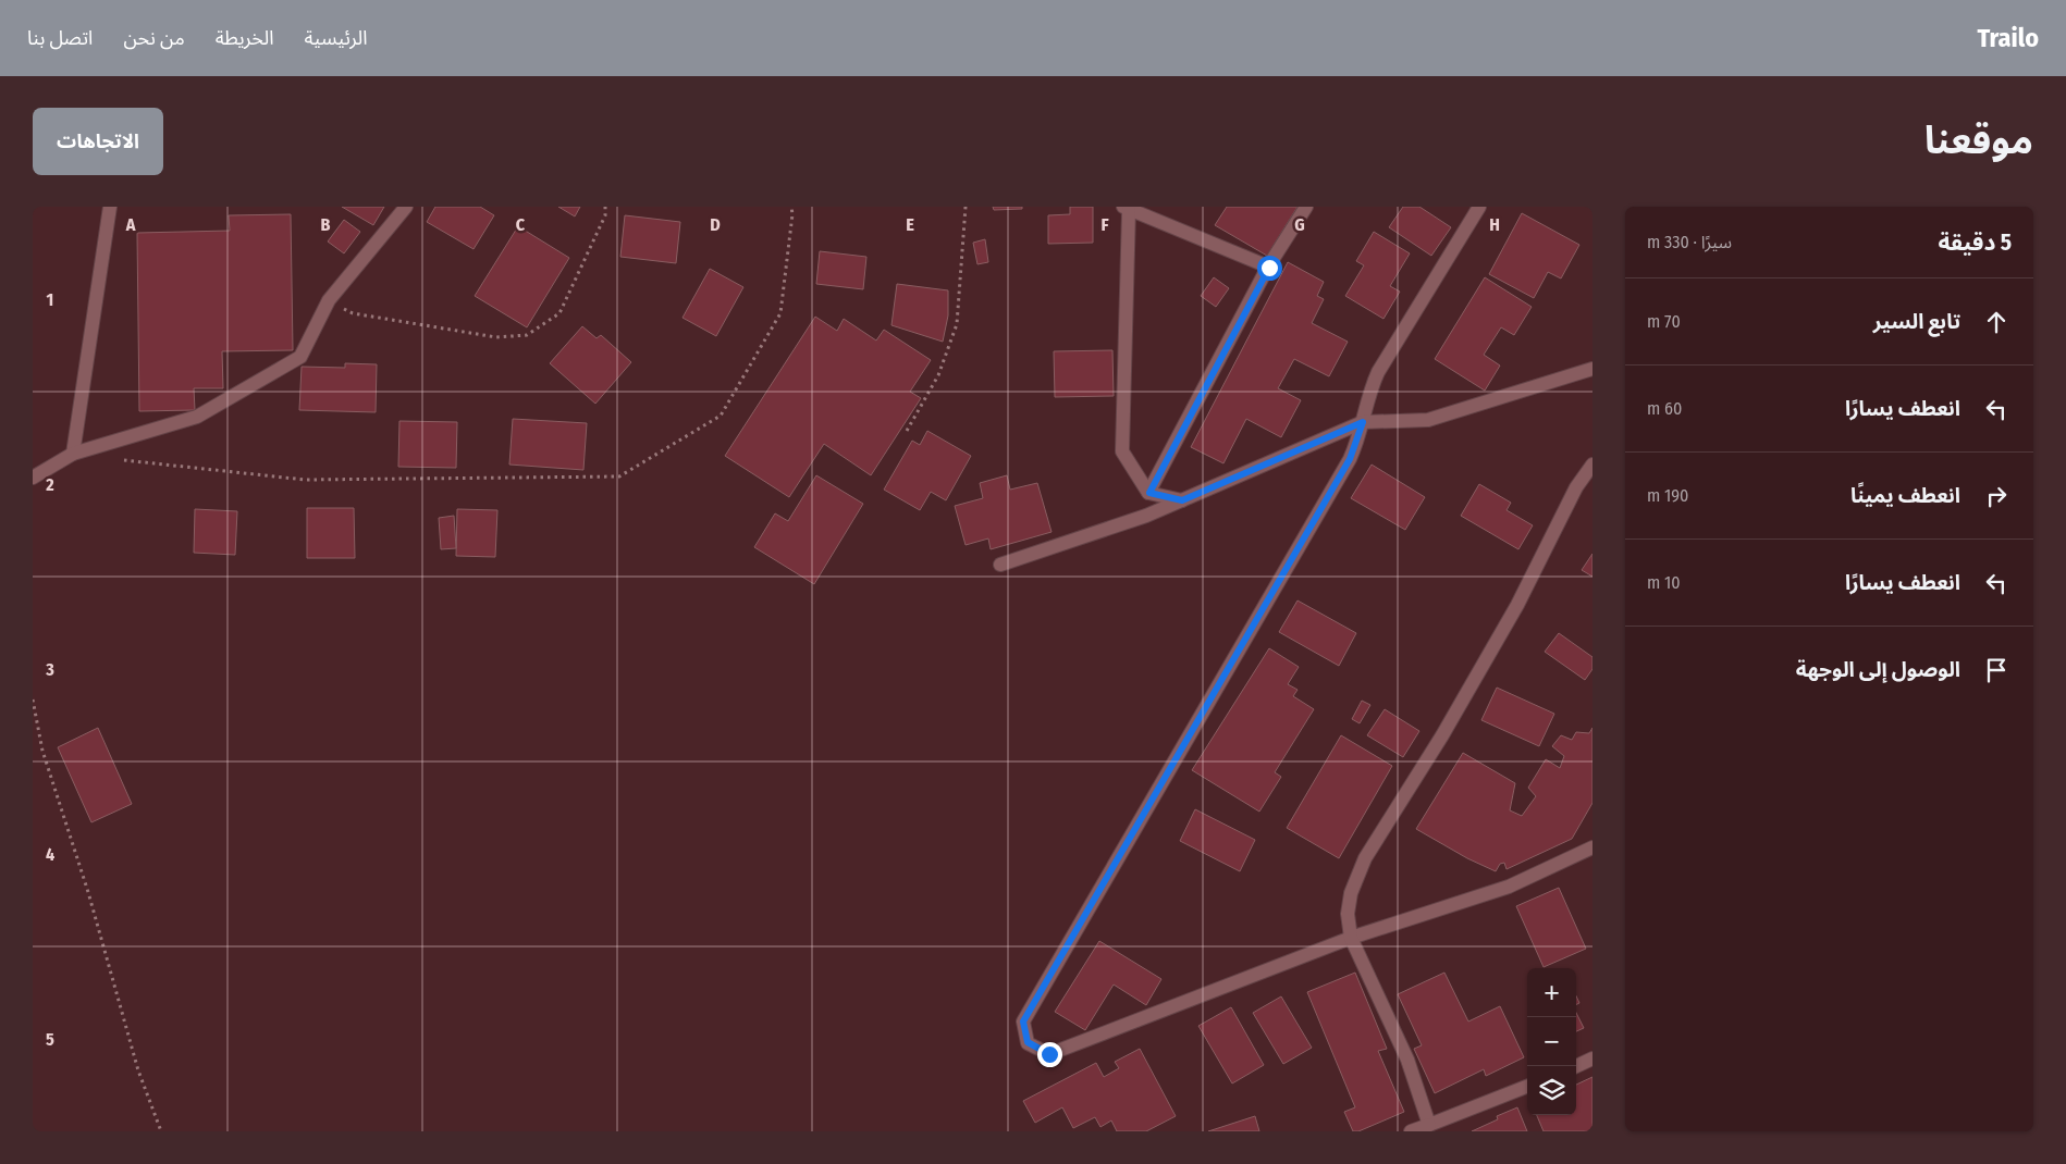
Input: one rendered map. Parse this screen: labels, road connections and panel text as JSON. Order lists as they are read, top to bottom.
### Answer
{
  "page": {
    "header": "Trailo",
    "nav": [
      "الرئيسية",
      "الخريطة",
      "من نحن",
      "اتصل بنا"
    ],
    "title": "موقعنا",
    "buttons": "الاتجاهات",
    "heading": ["5 دقيقة", "سيرًا · 330 m"],
    "list": [
      ["تابع السير", "70 m"],
      ["انعطف يسارًا", "60 m"],
      ["انعطف يمينًا", "190 m"],
      ["انعطف يسارًا", "10 m"],
      "الوصول إلى الوجهة"
    ],
    "map_buttons": ["+", "−"]
  },
  "grid": {
    "columns": [
      "A",
      "B",
      "C",
      "D",
      "E",
      "F",
      "G",
      "H"
    ],
    "rows": [
      "1",
      "2",
      "3",
      "4",
      "5"
    ]
  }
}
